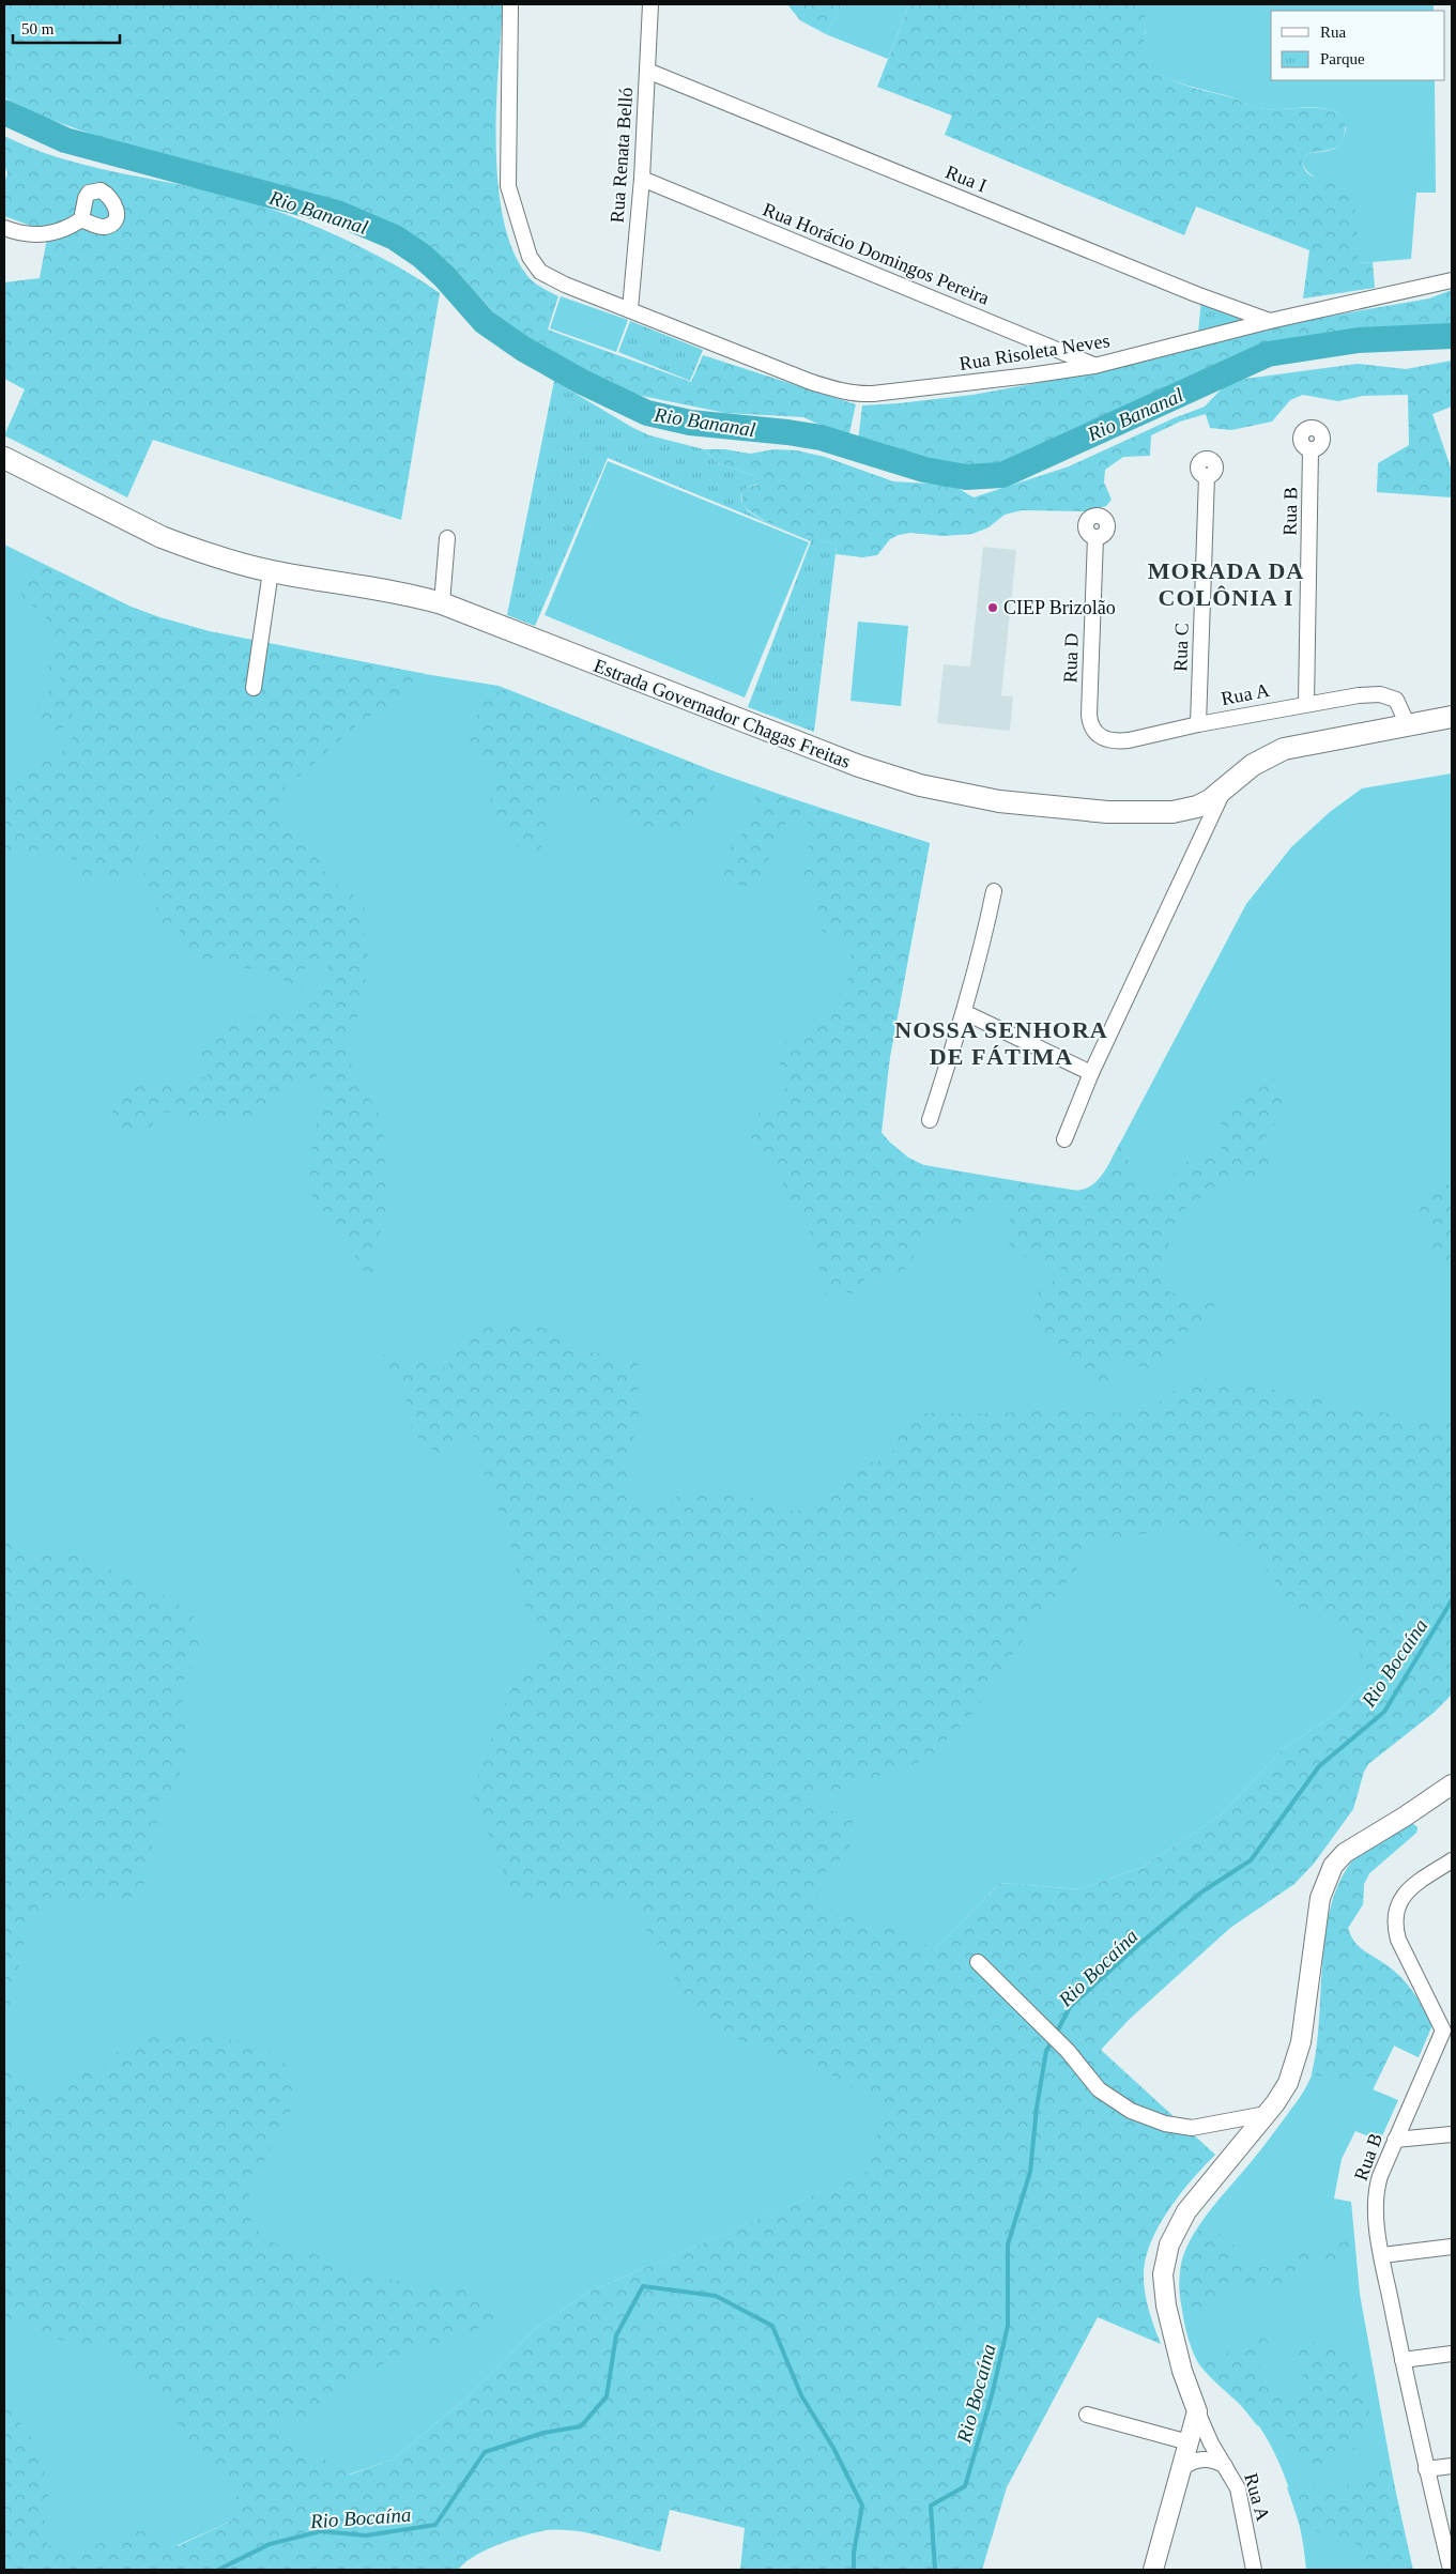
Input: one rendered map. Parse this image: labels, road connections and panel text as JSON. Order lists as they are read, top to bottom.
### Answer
{
  "streets": {
    "main road": ["Estrada Governador Chagas Freitas"],
    "street": [
      "Rua Renata Belló",
      "Rua I",
      "Rua Horácio Domingos Pereira",
      "Rua Risoleta Neves",
      "Rua B",
      "Rua C",
      "Rua D",
      "Rua A"
    ]
  },
  "crossings": [
    ["Rua Renata Belló", "Rua I"],
    ["Rua Renata Belló", "Rua Horácio Domingos Pereira"],
    ["Rua Renata Belló", "Rua Risoleta Neves"],
    ["Rua I", "Rua Risoleta Neves"],
    ["Rua Horácio Domingos Pereira", "Rua Risoleta Neves"],
    ["Rua B", "Rua A"],
    ["Rua C", "Rua A"],
    ["Rua D", "Rua A"],
    ["Rua A", "Estrada Governador Chagas Freitas"]
  ],
  "districts": ["MORADA DA COLÔNIA I", "NOSSA SENHORA DE FÁTIMA"],
  "water": ["Rio Bananal", "Rio Bocaína"],
  "places": ["CIEP Brizolão"],
  "legend": ["Rua", "Parque"],
  "scale_bar": "50 m"
}
